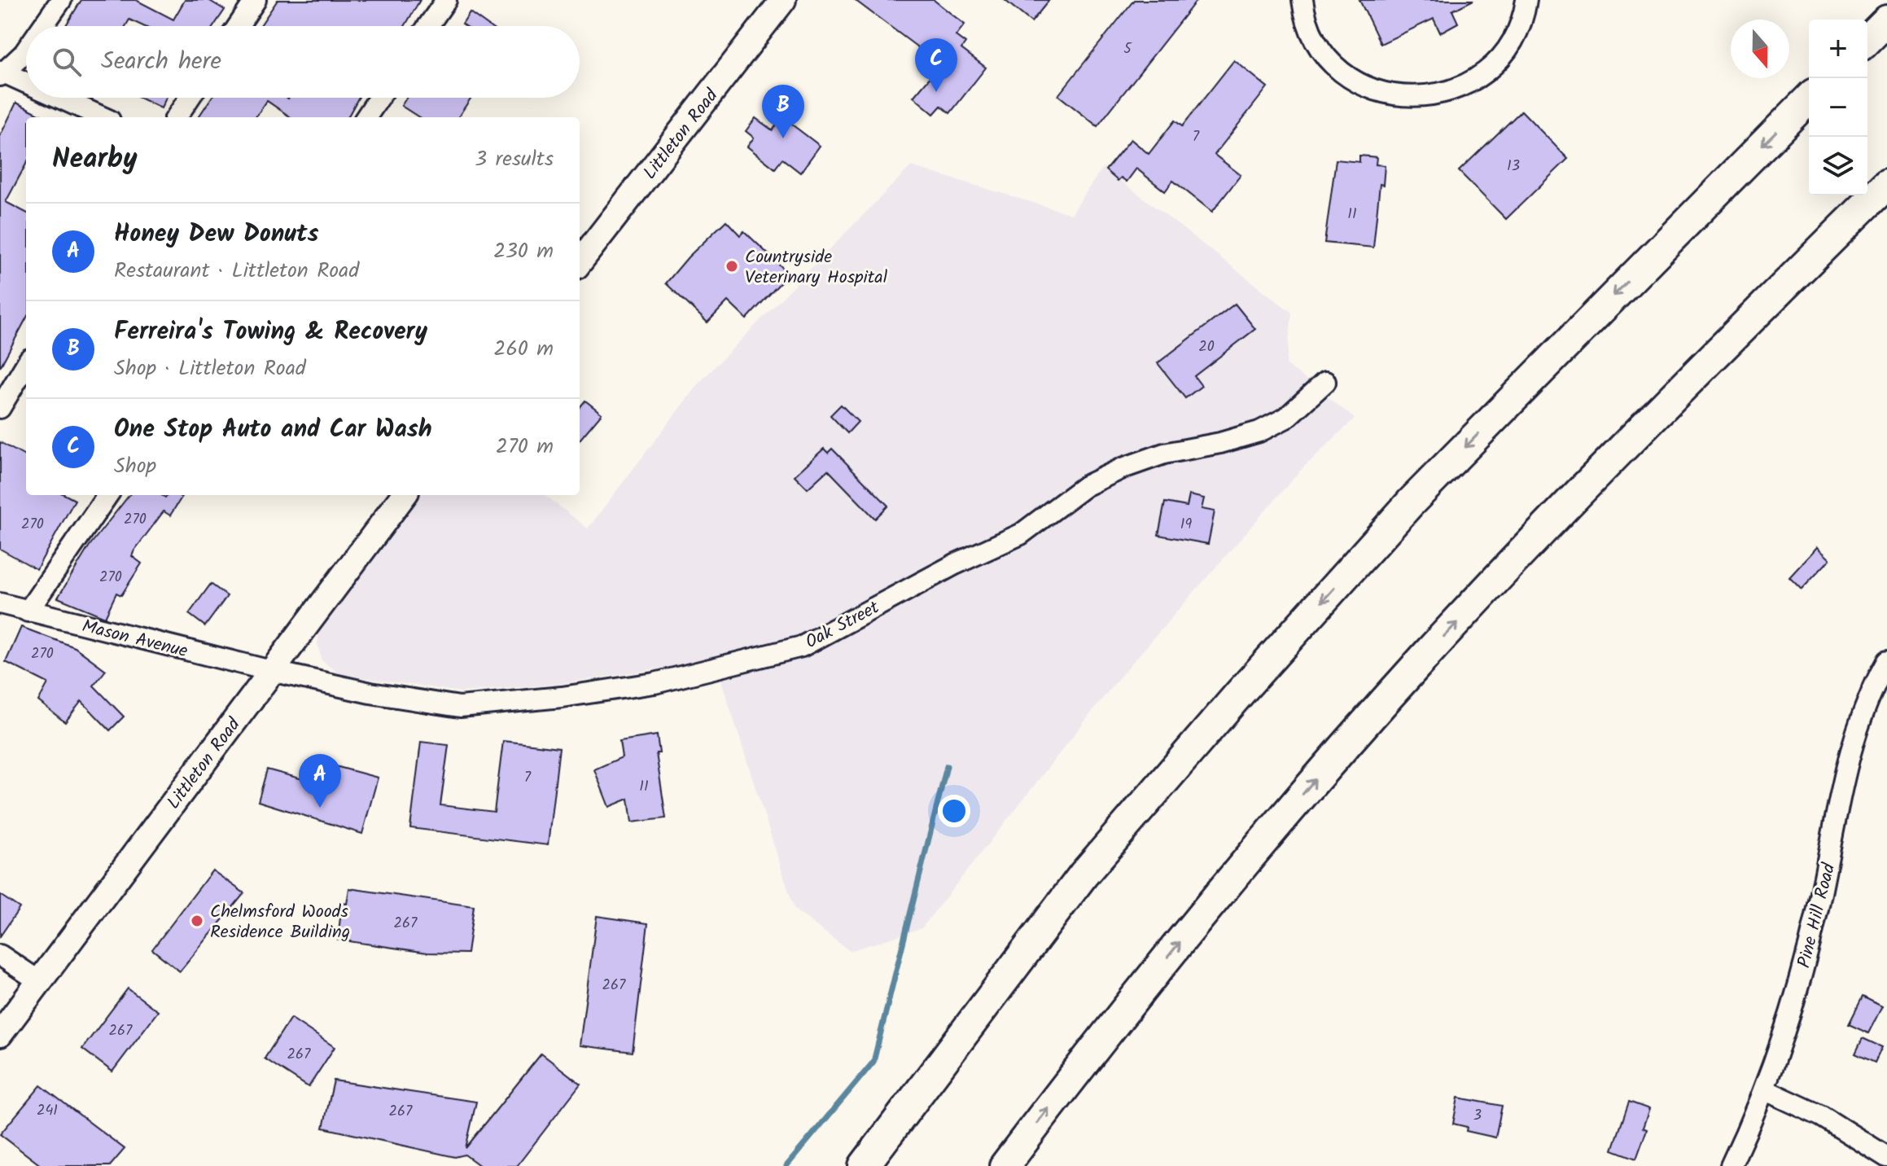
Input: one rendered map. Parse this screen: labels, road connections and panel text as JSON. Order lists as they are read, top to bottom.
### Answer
{
  "streets": {
    "main road": ["Littleton Road"],
    "street": ["Oak Street", "Mason Avenue", "Pine Hill Road"]
  },
  "crossings": [
    ["Littleton Road", "Oak Street"],
    ["Littleton Road", "Mason Avenue"],
    ["Oak Street", "Mason Avenue"]
  ],
  "places": ["Countryside Veterinary Hospital", "Chelmsford Woods Residence Building"],
  "house_numbers": [
    "5",
    "7",
    "13",
    "11",
    "20",
    "270",
    "270",
    "19",
    "270",
    "270",
    "7",
    "11",
    "267",
    "267",
    "267",
    "267",
    "241",
    "267",
    "3"
  ],
  "north": "bottom",
  "page": {
    "map_buttons": ["+", "−"],
    "search": "Search here",
    "pins": ["C", "B", "A"],
    "heading": ["Nearby", "3 results"],
    "list": [
      {
        "mark": "A",
        "name": "Honey Dew Donuts",
        "note": "Restaurant · Littleton Road",
        "value": "230 m"
      },
      {
        "mark": "B",
        "name": "Ferreira's Towing & Recovery",
        "note": "Shop · Littleton Road",
        "value": "260 m"
      },
      {
        "mark": "C",
        "name": "One Stop Auto and Car Wash",
        "note": "Shop",
        "value": "270 m"
      }
    ]
  }
}
